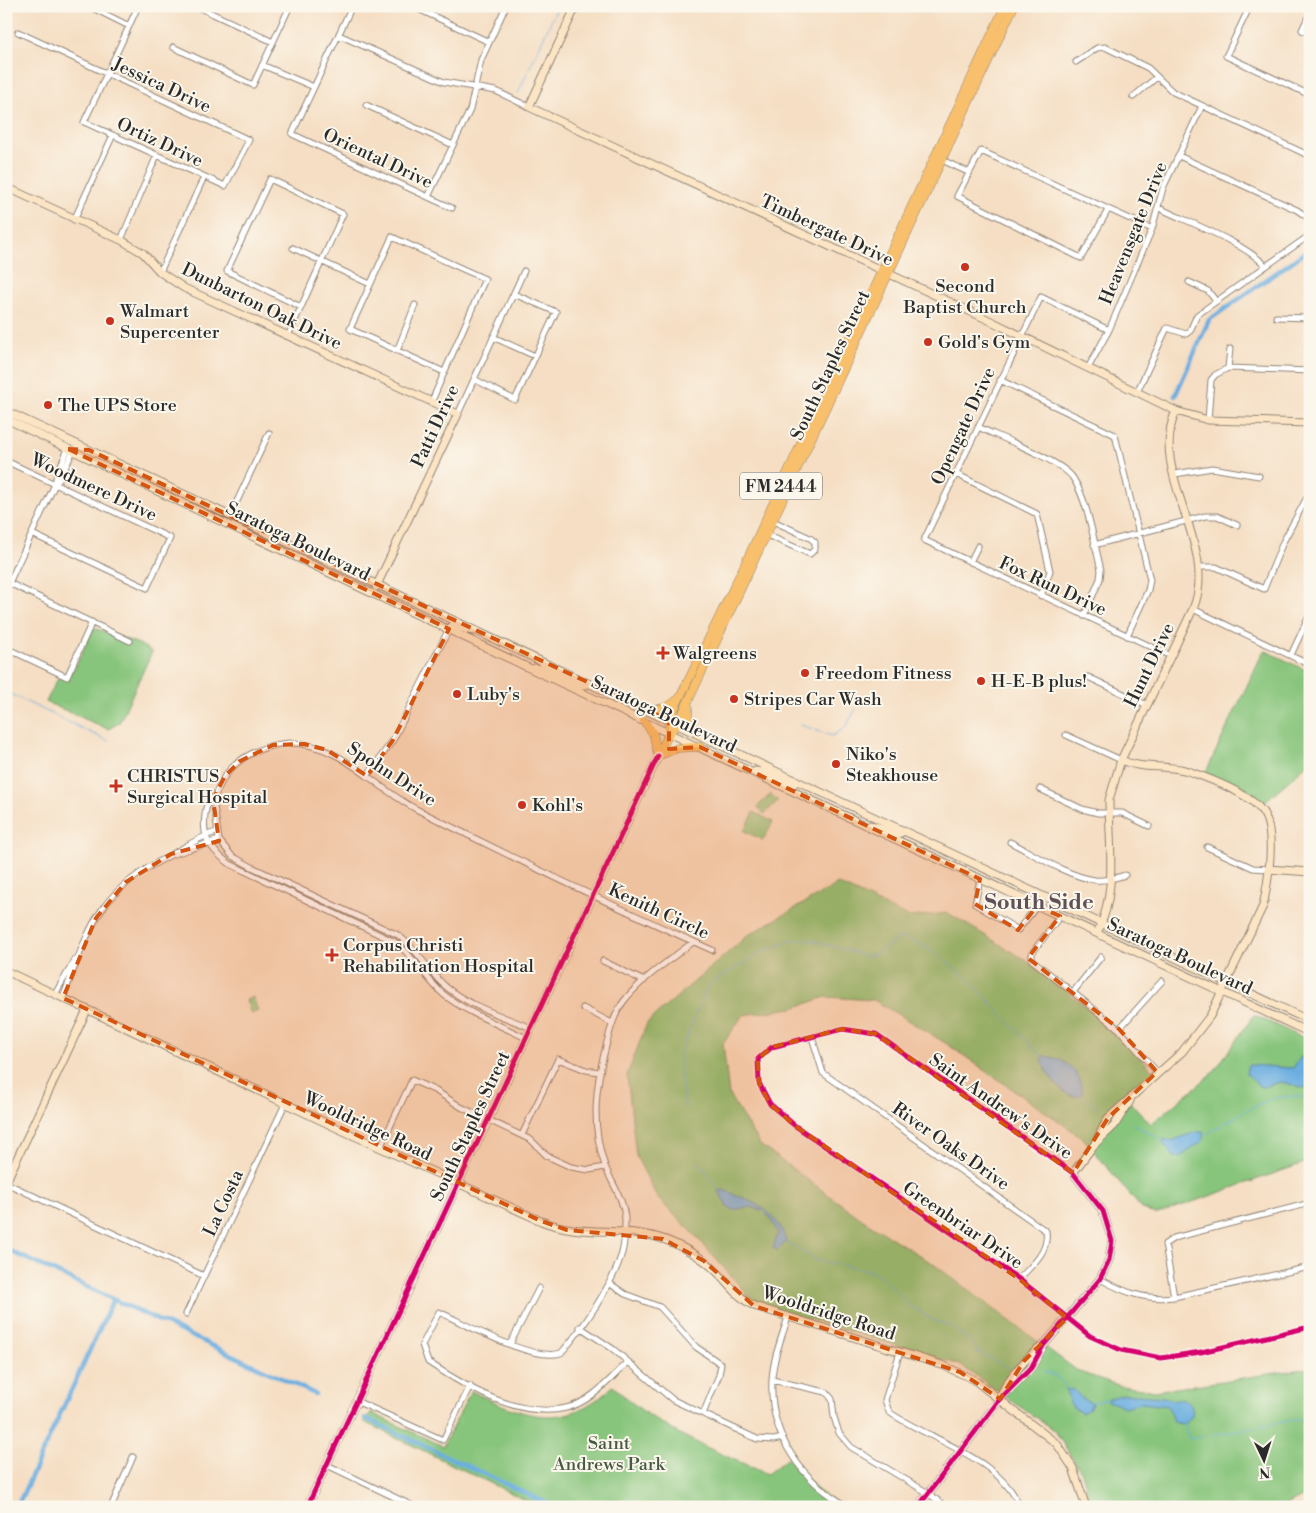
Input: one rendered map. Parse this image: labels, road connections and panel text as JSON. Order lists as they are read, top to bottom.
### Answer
{
  "streets": {
    "main road": ["South Staples Street", "FM 2444"],
    "street": [
      "Jessica Drive",
      "Ortiz Drive",
      "Oriental Drive",
      "Timbergate Drive",
      "Heavensgate Drive",
      "Dunbarton Oak Drive",
      "Patti Drive",
      "Opengate Drive",
      "Woodmere Drive",
      "Saratoga Boulevard",
      "Fox Run Drive",
      "Hunt Drive",
      "Spohn Drive",
      "Kenith Circle",
      "Saint Andrew's Drive",
      "Wooldridge Road",
      "River Oaks Drive",
      "La Costa",
      "Greenbriar Drive"
    ]
  },
  "crossings": [
    ["Jessica Drive", "Ortiz Drive"],
    ["Timbergate Drive", "Heavensgate Drive"],
    ["Timbergate Drive", "South Staples Street"],
    ["Timbergate Drive", "Opengate Drive"],
    ["Timbergate Drive", "Hunt Drive"],
    ["Heavensgate Drive", "Opengate Drive"],
    ["Dunbarton Oak Drive", "Patti Drive"],
    ["South Staples Street", "Saratoga Boulevard"],
    ["South Staples Street", "Spohn Drive"],
    ["South Staples Street", "Kenith Circle"],
    ["South Staples Street", "Wooldridge Road"],
    ["Patti Drive", "Saratoga Boulevard"],
    ["Opengate Drive", "Fox Run Drive"],
    ["Saratoga Boulevard", "Hunt Drive"],
    ["Fox Run Drive", "Hunt Drive"],
    ["Spohn Drive", "Kenith Circle"],
    ["Saint Andrew's Drive", "Wooldridge Road"],
    ["Saint Andrew's Drive", "River Oaks Drive"],
    ["Saint Andrew's Drive", "Greenbriar Drive"],
    ["Wooldridge Road", "La Costa"],
    ["River Oaks Drive", "Greenbriar Drive"]
  ],
  "districts": ["South Side"],
  "parks": ["Saint Andrews Park"],
  "places": {
    "other": [
      "Second Baptist Church",
      "Walmart Supercenter",
      "Gold's Gym",
      "The UPS Store",
      "Freedom Fitness",
      "H-E-B plus!",
      "Luby's",
      "Stripes Car Wash",
      "Niko's Steakhouse",
      "Kohl's"
    ],
    "health": ["Walgreens", "CHRISTUS Surgical Hospital", "Corpus Christi Rehabilitation Hospital"]
  },
  "north": "bottom"
}
